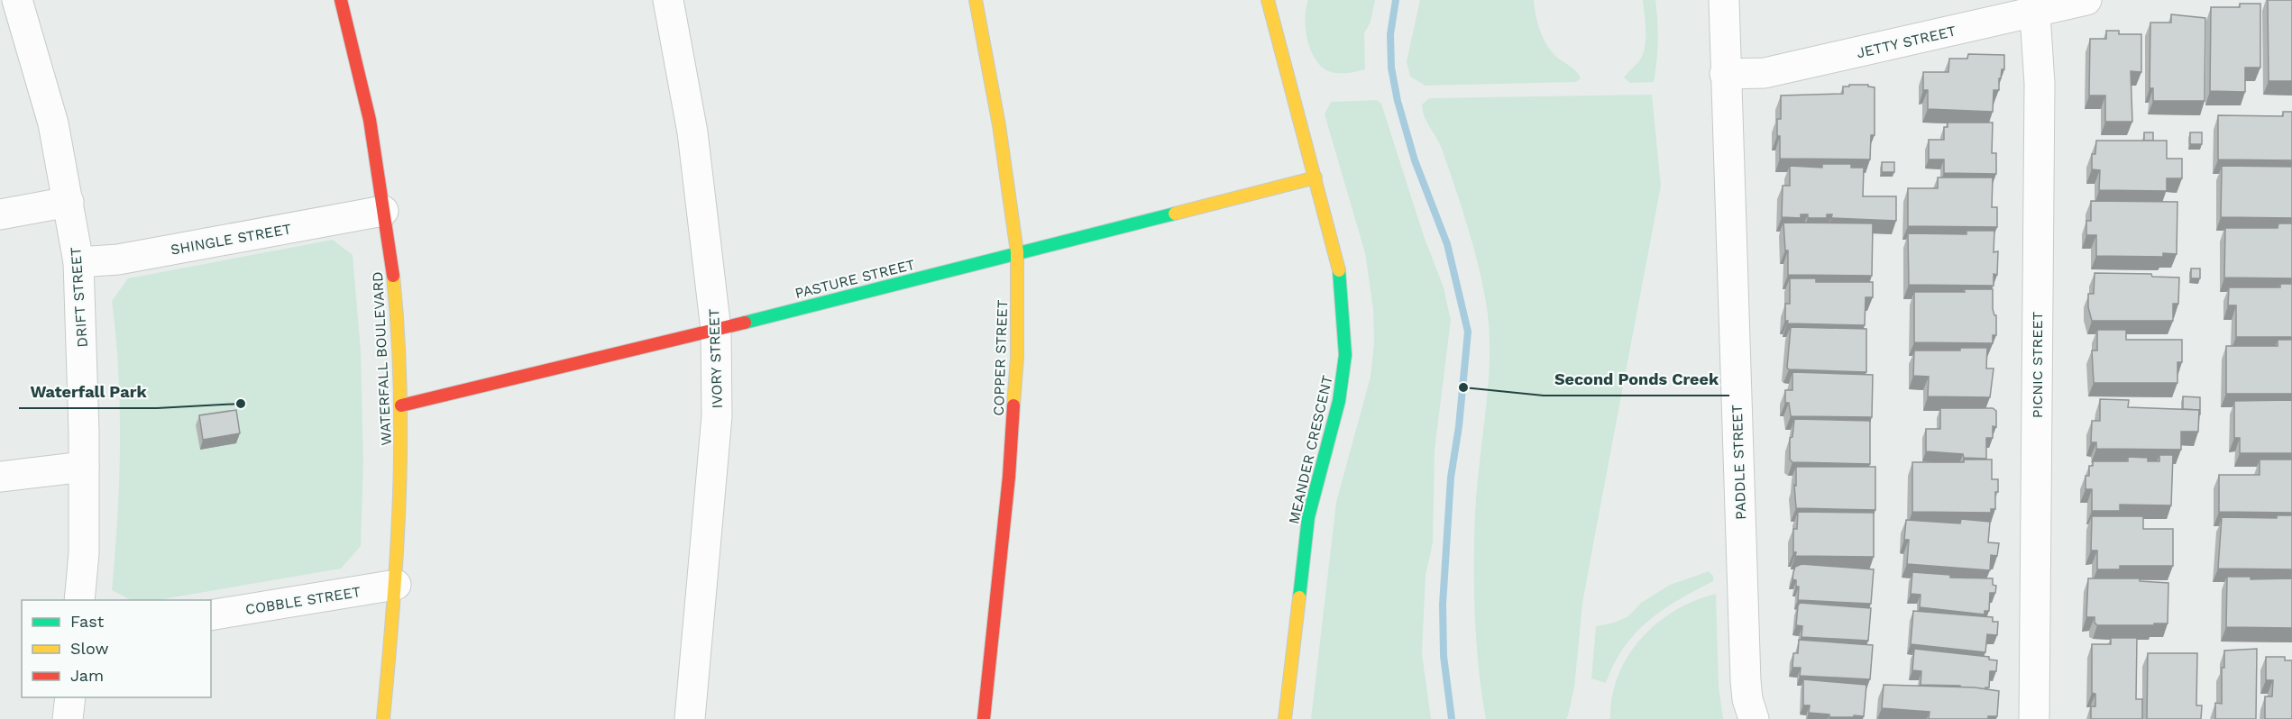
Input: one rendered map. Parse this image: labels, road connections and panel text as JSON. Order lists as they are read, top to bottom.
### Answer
{
  "streets": {
    "street": [
      "JETTY STREET",
      "SHINGLE STREET",
      "PASTURE STREET",
      "DRIFT STREET",
      "COPPER STREET",
      "WATERFALL BOULEVARD",
      "IVORY STREET",
      "PICNIC STREET",
      "MEANDER CRESCENT",
      "PADDLE STREET",
      "COBBLE STREET"
    ]
  },
  "crossings": [
    ["JETTY STREET", "PICNIC STREET"],
    ["JETTY STREET", "PADDLE STREET"],
    ["SHINGLE STREET", "DRIFT STREET"],
    ["SHINGLE STREET", "WATERFALL BOULEVARD"],
    ["PASTURE STREET", "COPPER STREET"],
    ["PASTURE STREET", "WATERFALL BOULEVARD"],
    ["PASTURE STREET", "IVORY STREET"],
    ["PASTURE STREET", "MEANDER CRESCENT"],
    ["WATERFALL BOULEVARD", "COBBLE STREET"]
  ],
  "places": ["Second Ponds Creek", "Waterfall Park"],
  "legend": ["Fast", "Slow", "Jam"]
}
